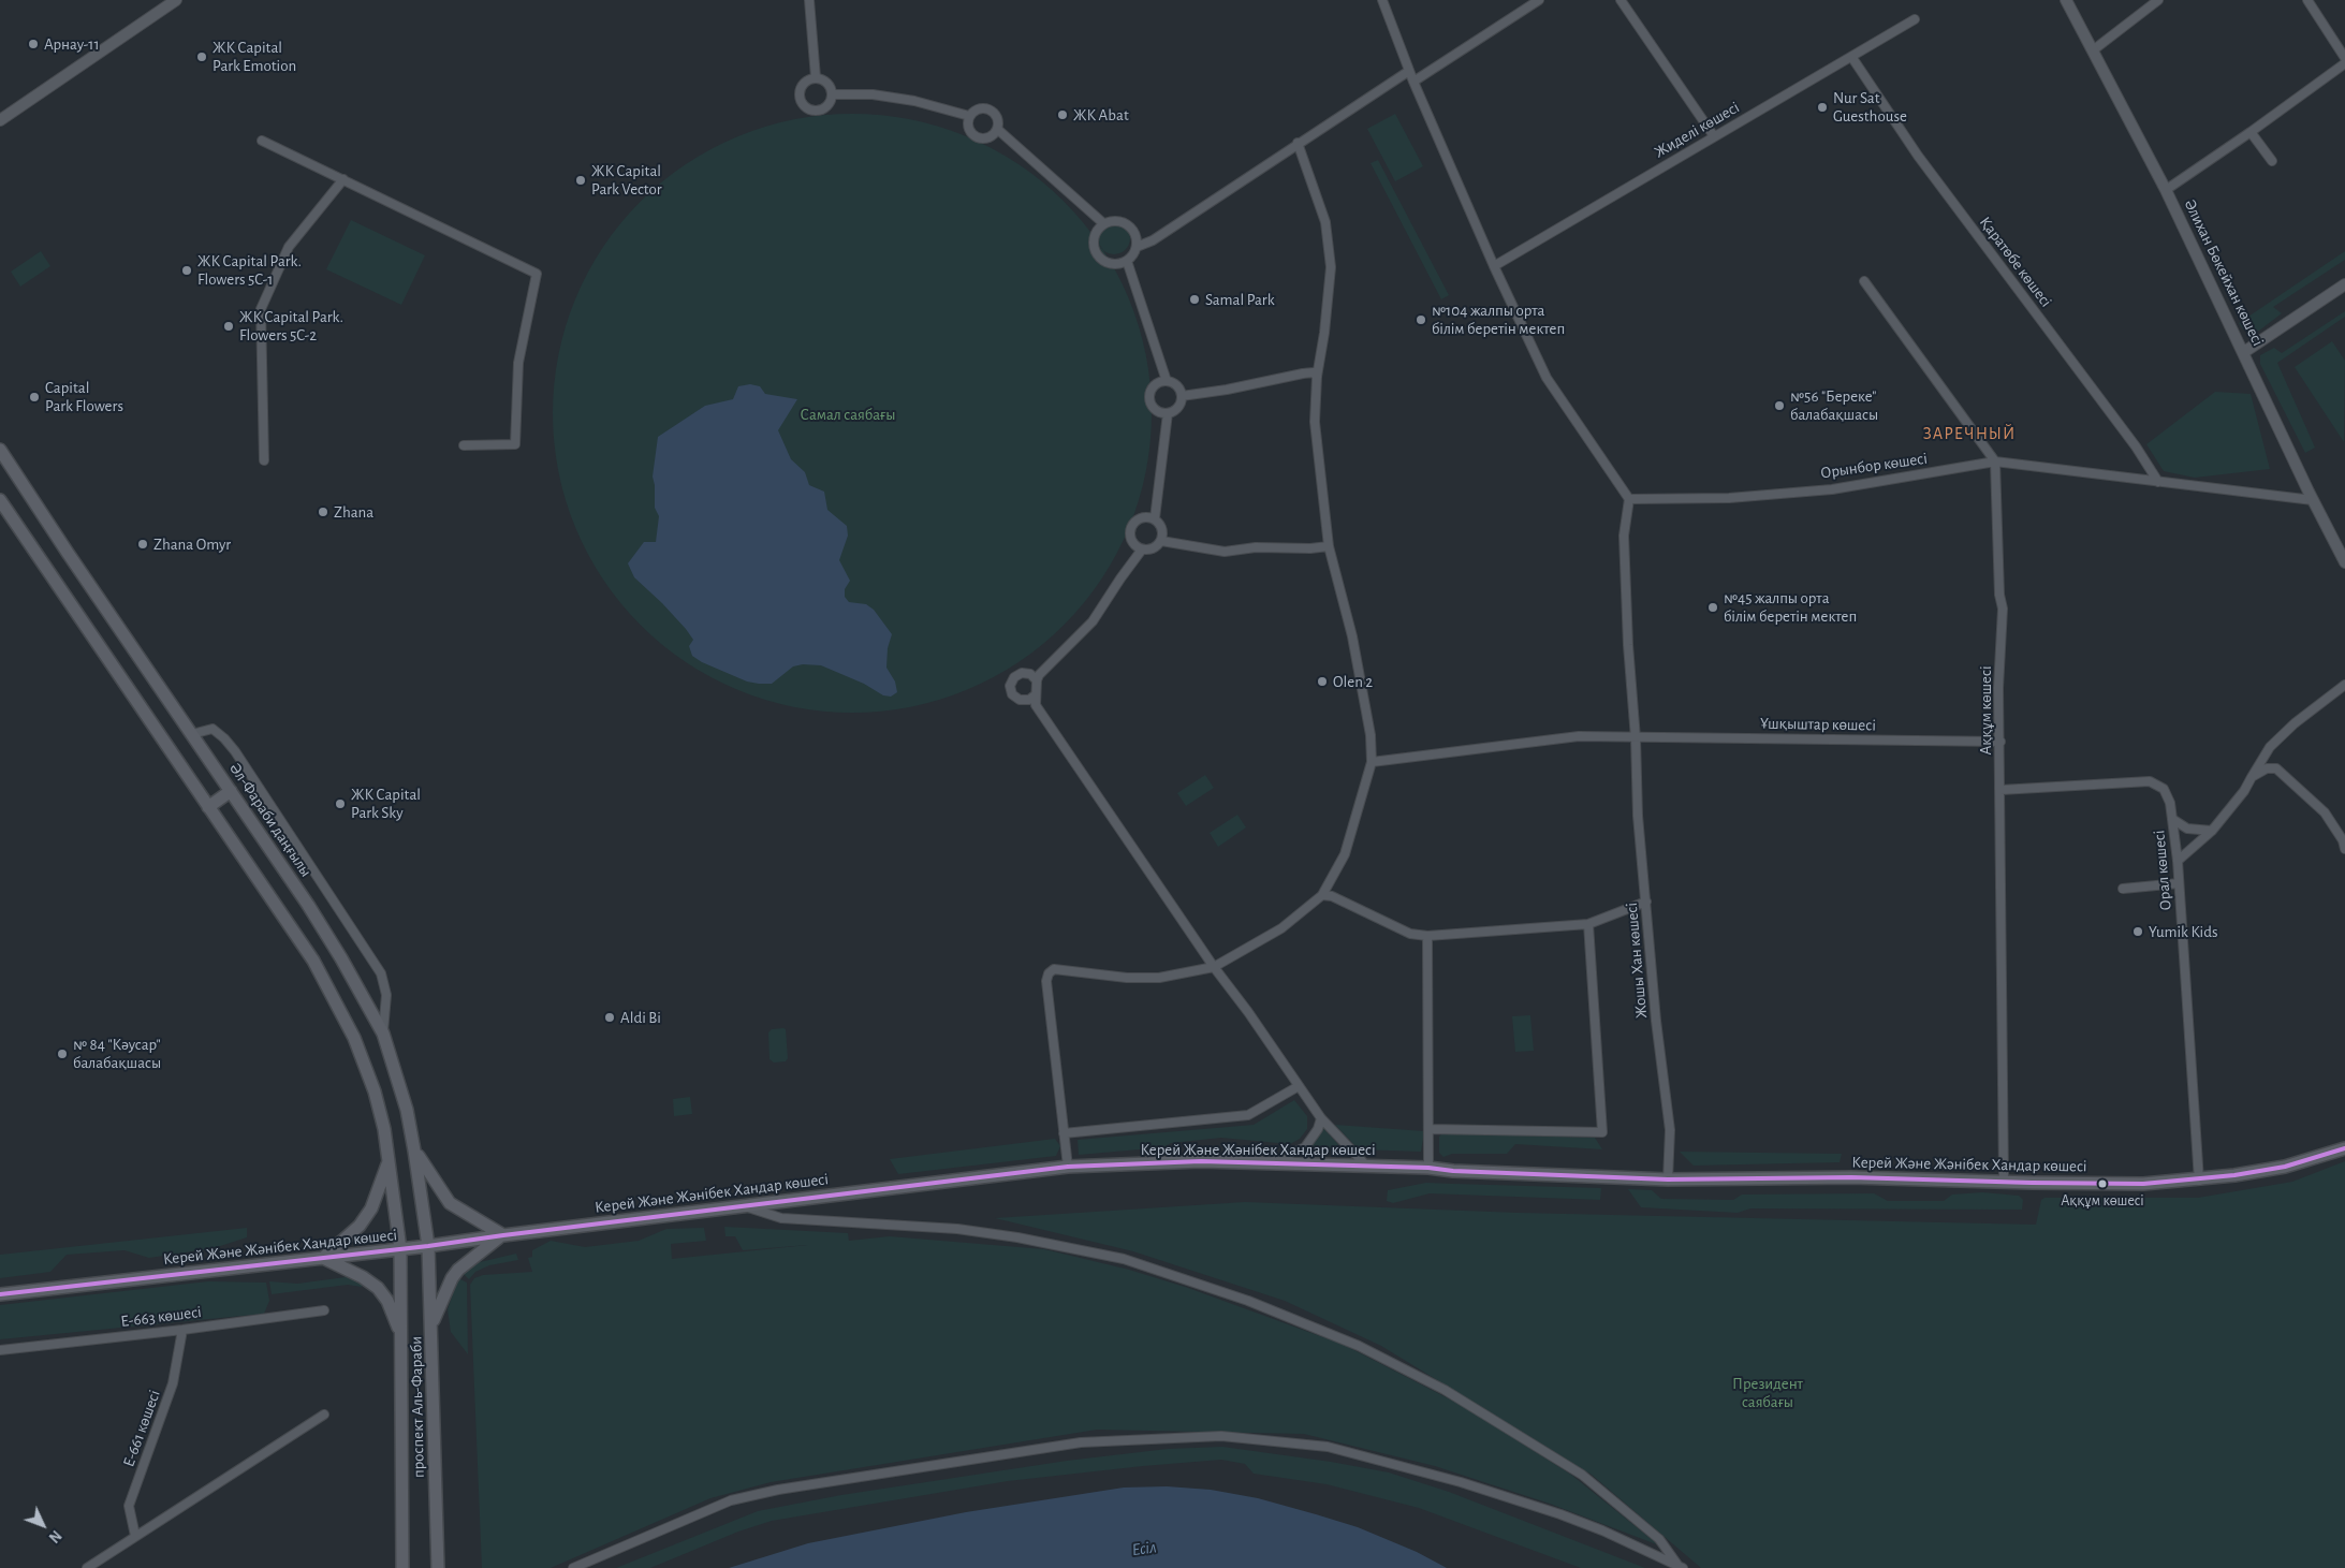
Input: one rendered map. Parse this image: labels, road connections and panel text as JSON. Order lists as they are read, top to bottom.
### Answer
{
  "streets": {
    "main road": ["Әл-Фараби даңғылы", "Керей Және Жәнібек Хандар көшесі", "проспект Аль-Фараби"],
    "street": [
      "Жиделі көшесі",
      "Қаратөбе көшесі",
      "Әлихан Бөкейхан көшесі",
      "Орынбор көшесі",
      "Аққұм көшесі",
      "Ұшқыштар көшесі",
      "Орал көшесі",
      "Жошы Хан көшесі",
      "Е-663 көшесі",
      "Е-661 көшесі"
    ]
  },
  "crossings": [
    ["Жиделі көшесі", "Қаратөбе көшесі"],
    ["Қаратөбе көшесі", "Орынбор көшесі"],
    ["Әлихан Бөкейхан көшесі", "Орынбор көшесі"],
    ["Орынбор көшесі", "Аққұм көшесі"],
    ["Орынбор көшесі", "Жошы Хан көшесі"],
    ["Аққұм көшесі", "Ұшқыштар көшесі"],
    ["Аққұм көшесі", "Орал көшесі"],
    ["Аққұм көшесі", "Керей Және Жәнібек Хандар көшесі"],
    ["Ұшқыштар көшесі", "Жошы Хан көшесі"],
    ["Әл-Фараби даңғылы", "Керей Және Жәнібек Хандар көшесі"],
    ["Әл-Фараби даңғылы", "проспект Аль-Фараби"],
    ["Орал көшесі", "Керей Және Жәнібек Хандар көшесі"],
    ["Жошы Хан көшесі", "Керей Және Жәнібек Хандар көшесі"],
    ["Керей Және Жәнібек Хандар көшесі", "проспект Аль-Фараби"],
    ["Е-663 көшесі", "Е-661 көшесі"]
  ],
  "districts": ["ЗАРЕЧНЫЙ"],
  "water": ["Есіл"],
  "parks": ["Самал саябағы", "Президент саябағы"],
  "places": [
    "Арнау-11",
    "ЖК Capital Park Emotion",
    "Nur Sat Guesthouse",
    "ЖК Abat",
    "ЖК Capital Park Vector",
    "ЖК Capital Park. Flowers 5C-1",
    "Samal Park",
    "№104 жалпы орта білім беретін мектеп",
    "ЖК Capital Park. Flowers 5C-2",
    "Capital Park Flowers",
    "№56 \"Береке\" балабақшасы",
    "Zhana",
    "Zhana Omyr",
    "№45 жалпы орта білім беретін мектеп",
    "Olen 2",
    "ЖК Capital Park Sky",
    "Yumik Kids",
    "Aldi Bi",
    "№ 84 \"Кәусар\" балабақшасы",
    "Аққұм көшесі"
  ],
  "north": "bottom right"
}
